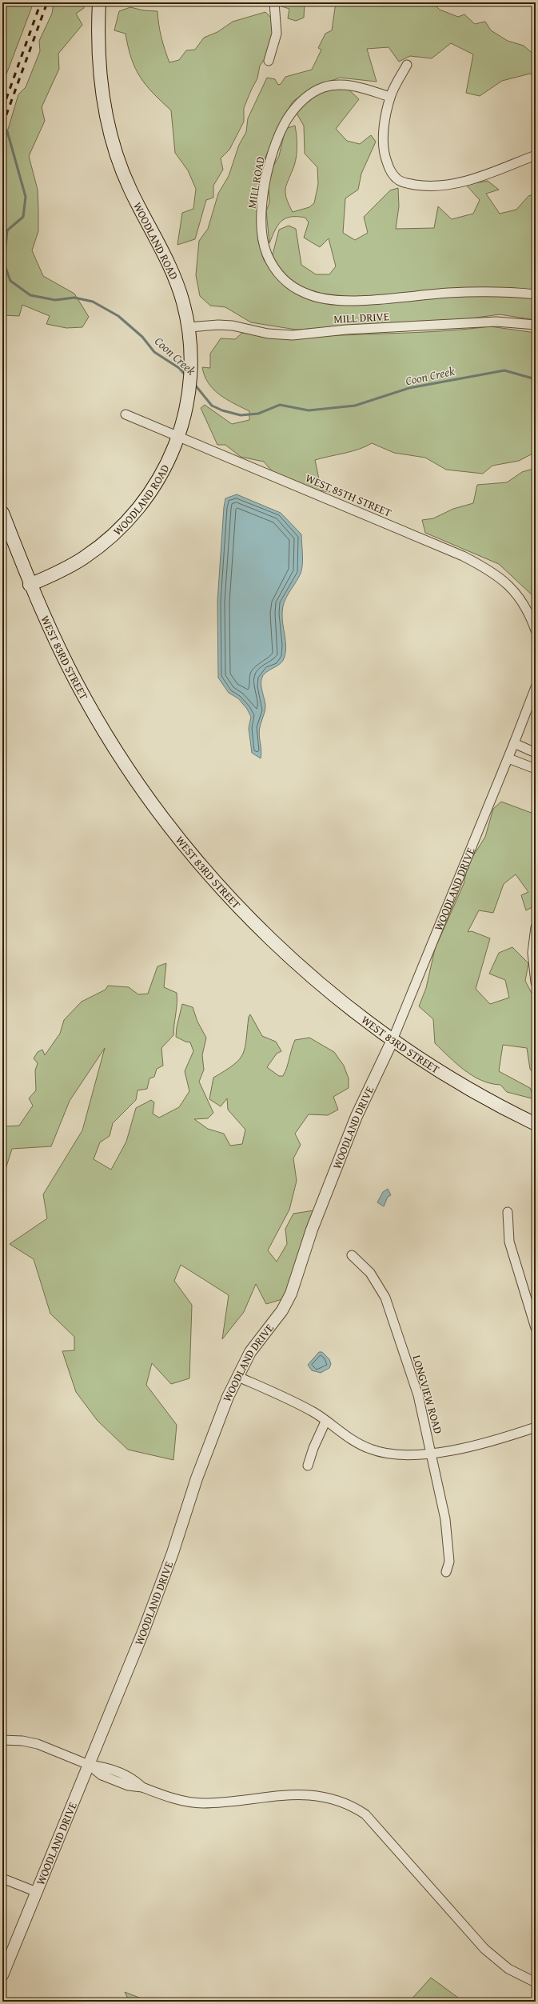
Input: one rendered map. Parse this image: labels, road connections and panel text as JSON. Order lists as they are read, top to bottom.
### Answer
{
  "streets": {
    "main road": ["WOODLAND ROAD", "WEST 83RD STREET"],
    "street": [
      "MILL ROAD",
      "MILL DRIVE",
      "WEST 85TH STREET",
      "WOODLAND DRIVE",
      "LONGVIEW ROAD"
    ]
  },
  "crossings": [
    ["WOODLAND ROAD", "MILL DRIVE"],
    ["WOODLAND ROAD", "WEST 85TH STREET"],
    ["WOODLAND ROAD", "WEST 83RD STREET"],
    ["WEST 83RD STREET", "WOODLAND DRIVE"]
  ],
  "water": ["Coon Creek"]
}
